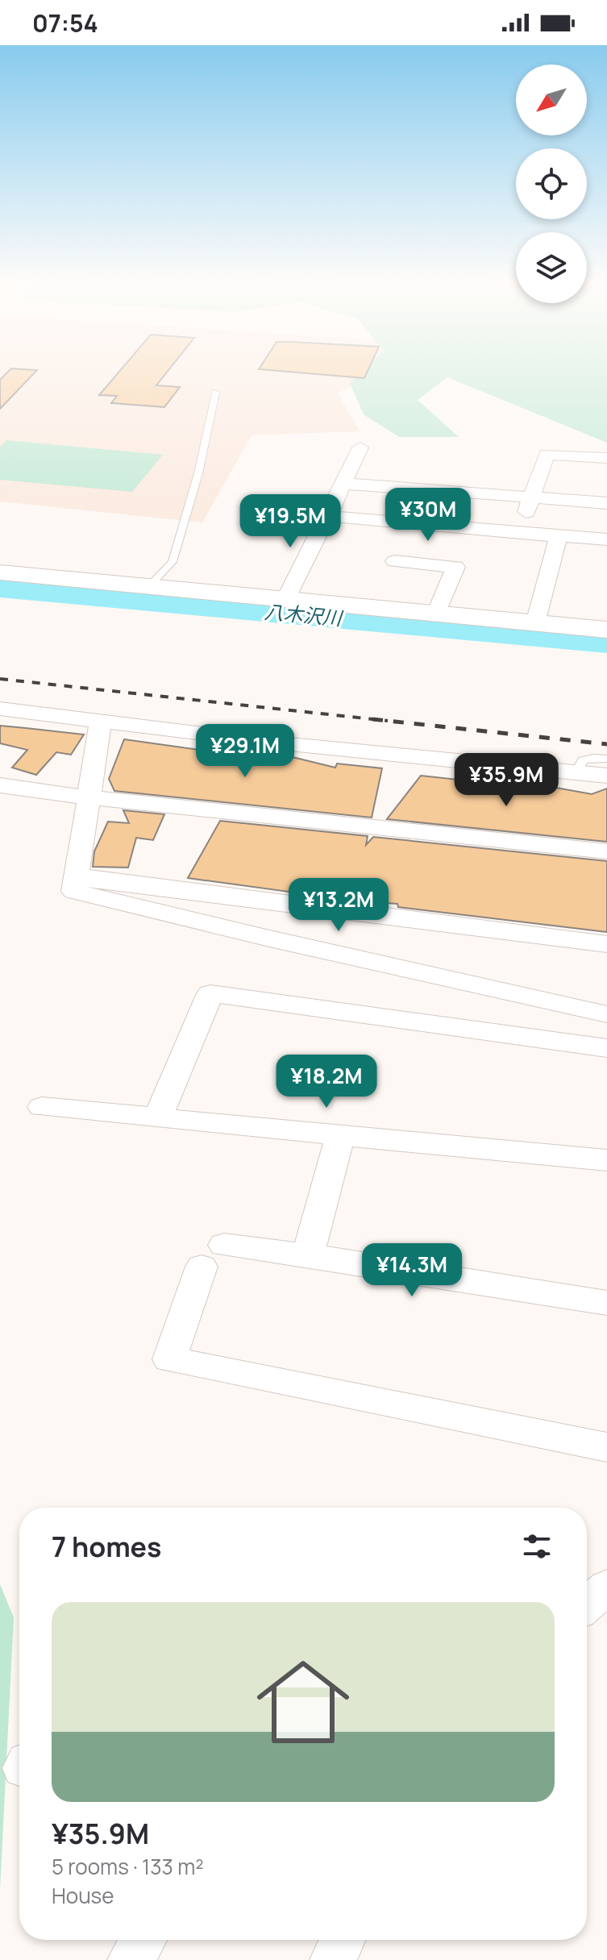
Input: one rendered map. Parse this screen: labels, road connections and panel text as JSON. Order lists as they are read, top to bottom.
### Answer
{
  "water": ["八木沢川"],
  "north": "bottom left",
  "page": {
    "status": "07:54",
    "price": [
      "¥30M",
      "¥19.5M",
      "¥29.1M",
      "¥35.9M",
      "¥13.2M",
      "¥18.2M",
      "¥14.3M"
    ],
    "heading": "7 homes",
    "list": [
      {
        "name": "¥35.9M",
        "note": "5 rooms · 133 m² · House"
      }
    ]
  }
}
